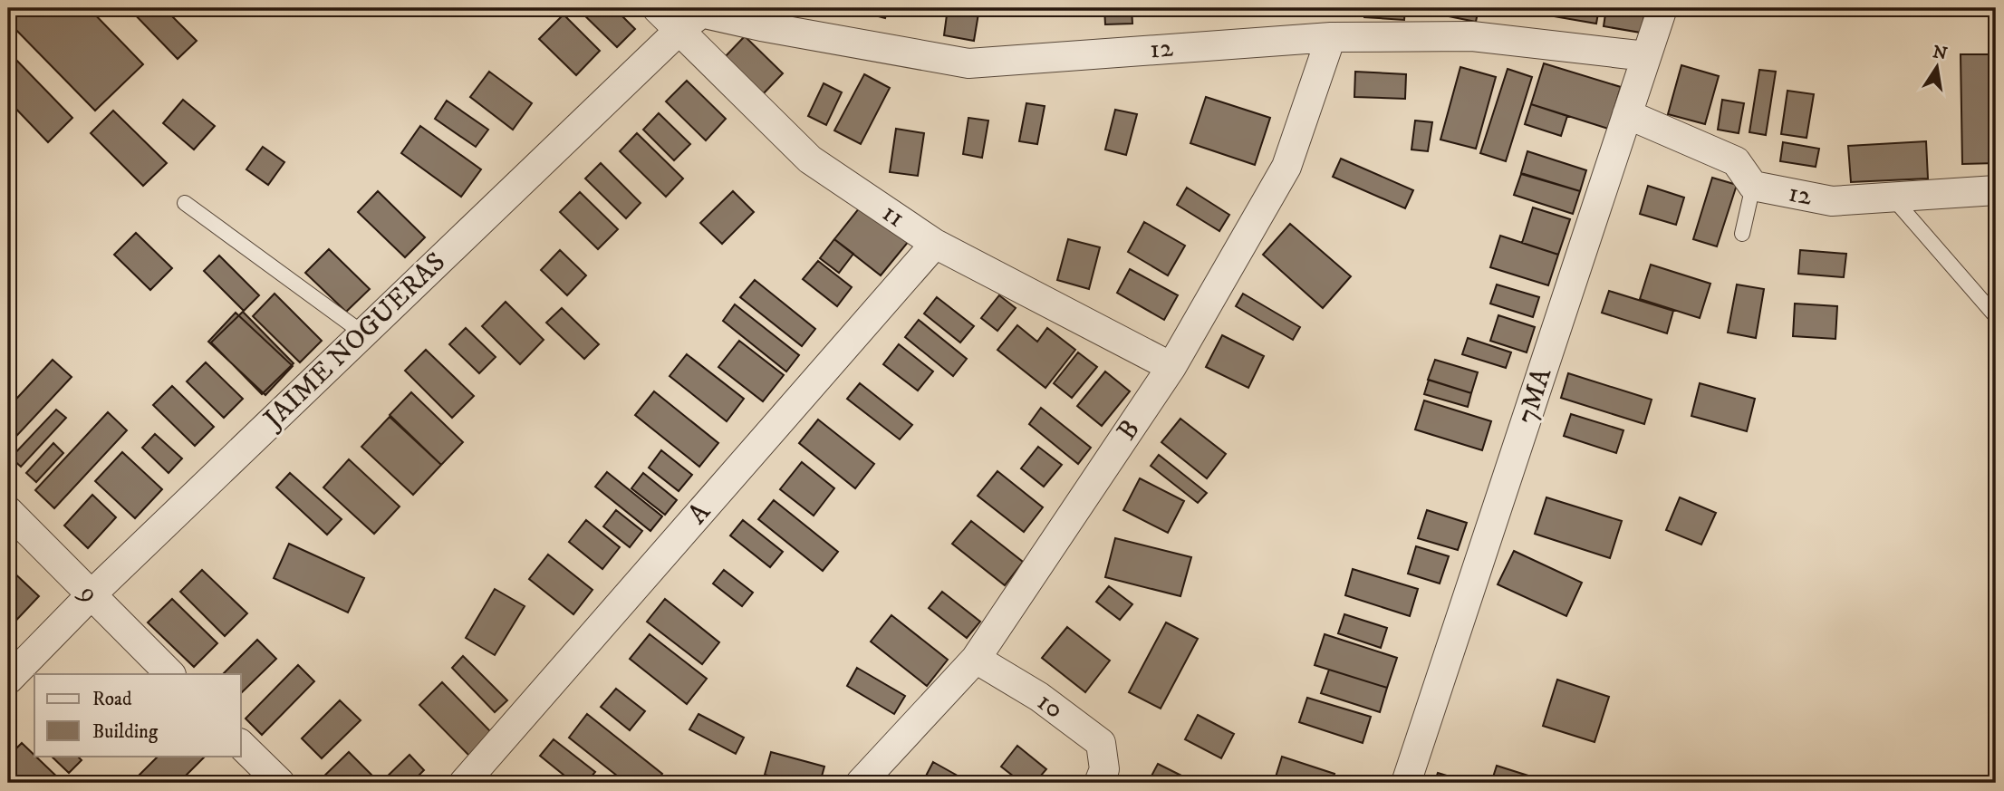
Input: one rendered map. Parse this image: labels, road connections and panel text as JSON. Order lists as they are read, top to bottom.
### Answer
{
  "streets": {
    "street": [
      "12",
      "11",
      "JAIME NOGUERAS",
      "7MA",
      "B",
      "A",
      "9",
      "10"
    ]
  },
  "crossings": [
    ["12", "11"],
    ["12", "JAIME NOGUERAS"],
    ["12", "7MA"],
    ["12", "B"],
    ["11", "JAIME NOGUERAS"],
    ["11", "B"],
    ["11", "A"],
    ["JAIME NOGUERAS", "9"],
    ["B", "10"]
  ],
  "legend": ["Road", "Building"],
  "north": "top"
}
